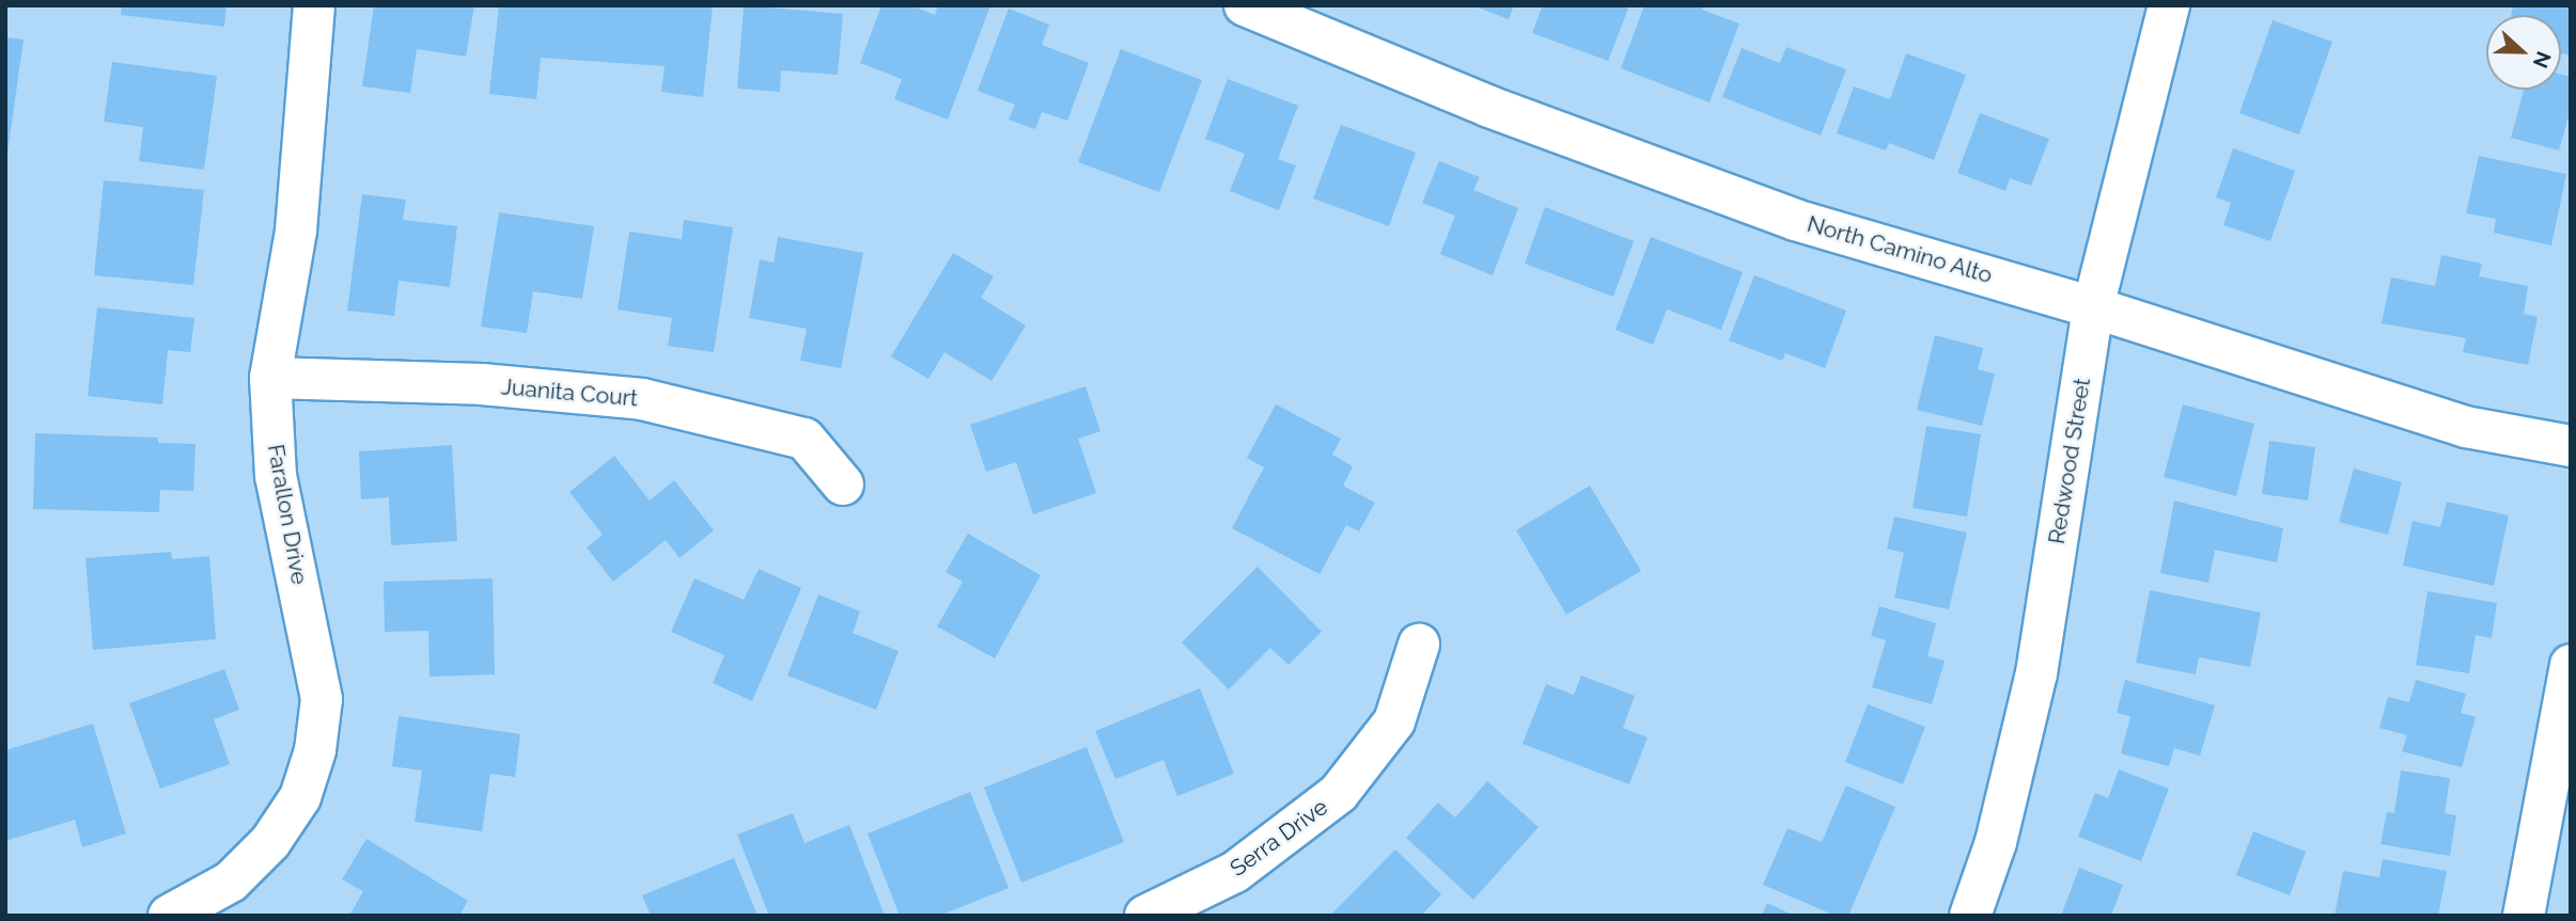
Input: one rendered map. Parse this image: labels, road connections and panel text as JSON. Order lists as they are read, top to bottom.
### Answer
{
  "streets": {
    "street": [
      "North Camino Alto",
      "Juanita Court",
      "Redwood Street",
      "Farallon Drive",
      "Serra Drive"
    ]
  },
  "crossings": [
    ["North Camino Alto", "Redwood Street"],
    ["Juanita Court", "Farallon Drive"]
  ],
  "north": "right"
}
